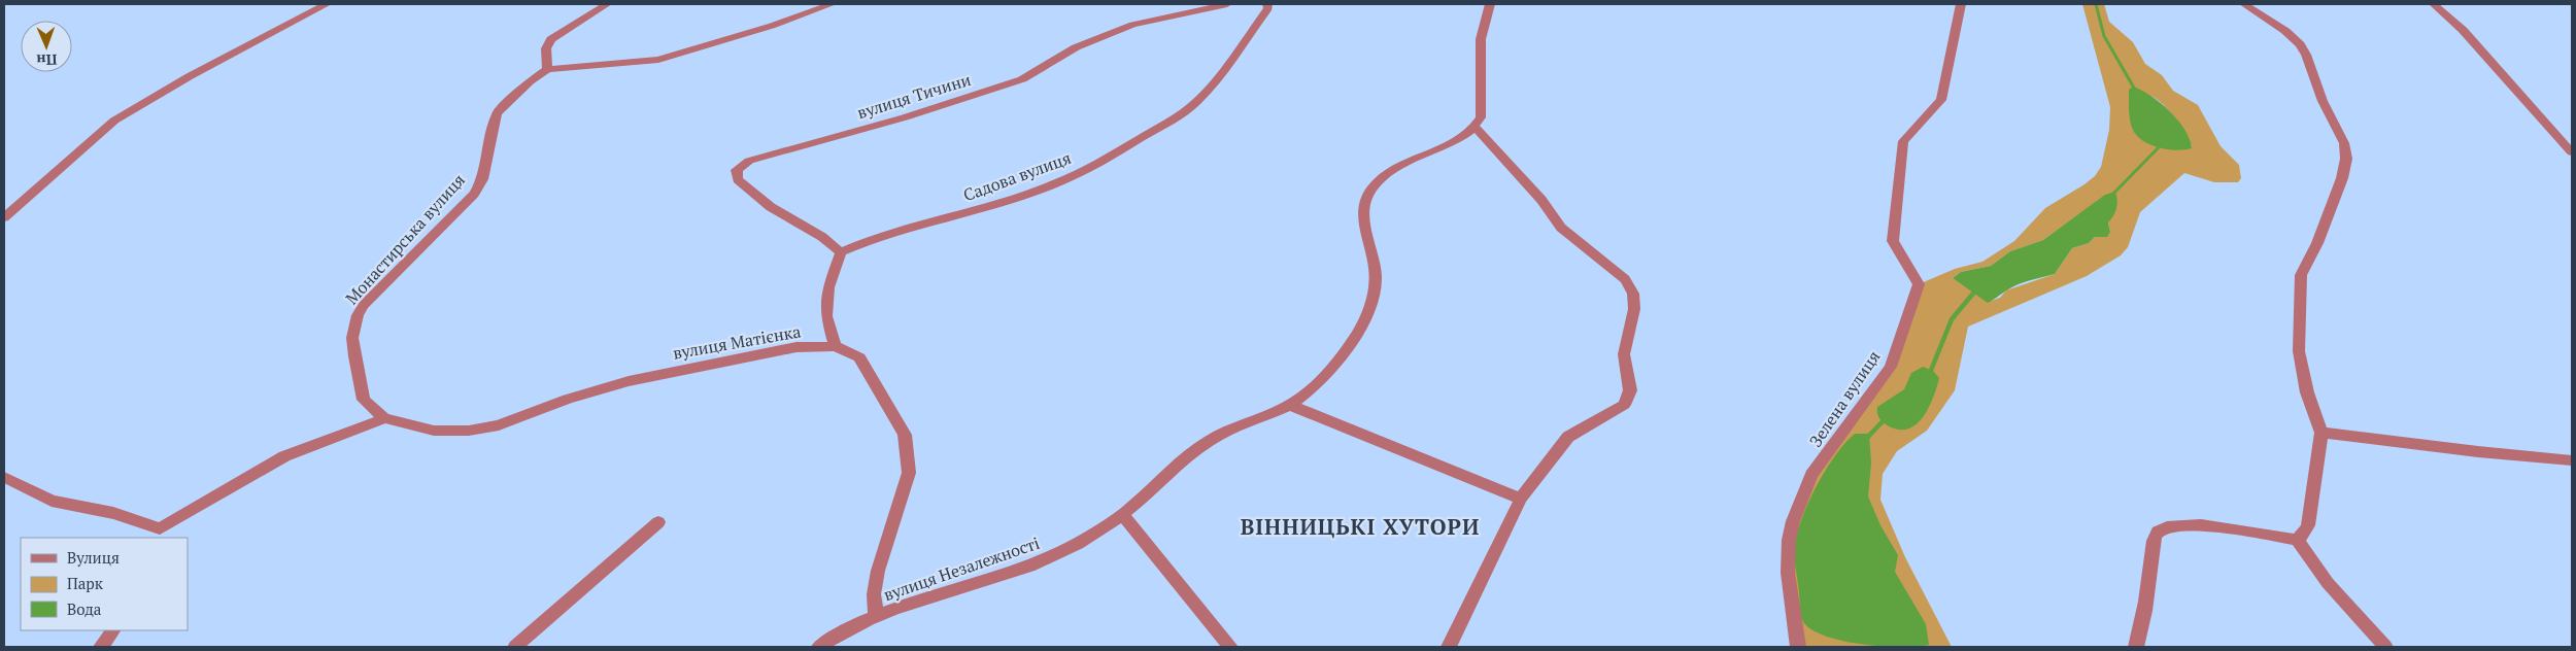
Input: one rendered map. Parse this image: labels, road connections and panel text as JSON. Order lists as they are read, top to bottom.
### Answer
{
  "streets": {
    "street": [
      "вулиця Тичини",
      "Садова вулиця",
      "Монастирська вулиця",
      "вулиця Матієнка",
      "Зелена вулиця"
    ]
  },
  "crossings": [
    ["вулиця Тичини", "Садова вулиця"],
    ["Монастирська вулиця", "вулиця Матієнка"]
  ],
  "districts": ["ВІННИЦЬКІ ХУТОРИ"],
  "legend": ["Вулиця", "Парк", "Вода"],
  "north": "bottom"
}
